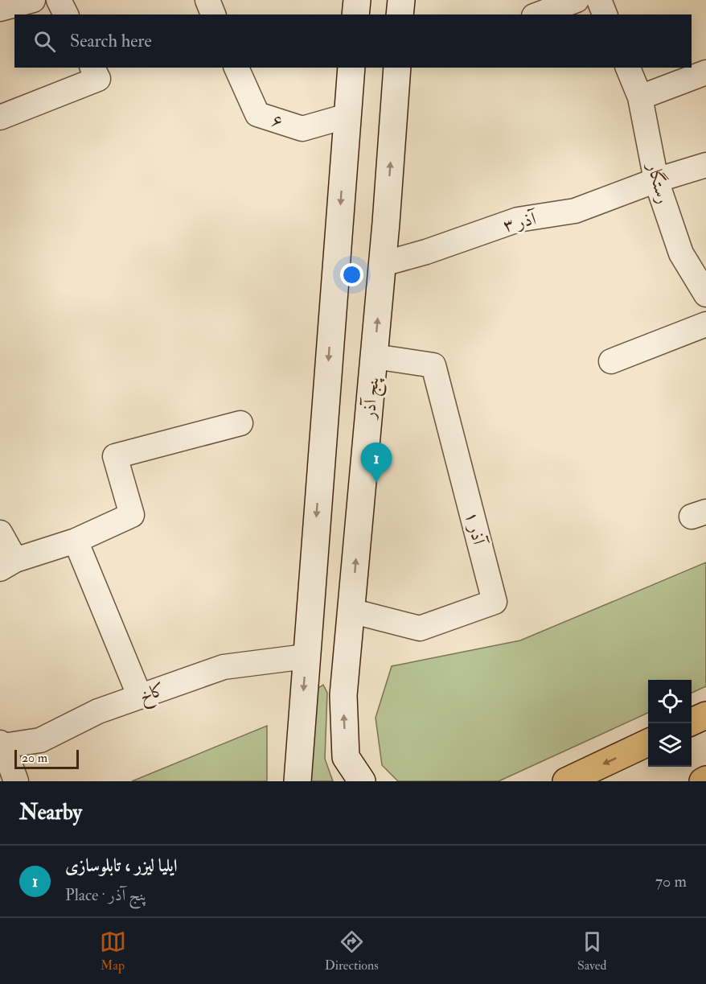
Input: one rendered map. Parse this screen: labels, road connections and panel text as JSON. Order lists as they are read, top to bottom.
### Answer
{
  "streets": {
    "main road": ["پنج آذر"],
    "street": [
      "۶",
      "رستگار",
      "آذر ۳",
      "آذر ۱",
      "کاخ"
    ]
  },
  "crossings": [
    ["رستگار", "آذر ۳"],
    ["آذر ۳", "پنج آذر"],
    ["پنج آذر", "آذر ۱"]
  ],
  "scale_bar": "20 m",
  "page": {
    "search": "Search here",
    "pins": "1",
    "scale": "20 m",
    "heading": "Nearby",
    "list": [
      {
        "mark": "1",
        "name": "ایلیا لیزر ، تابلوسازی",
        "note": "Place · پنج آذر",
        "value": "70 m"
      }
    ],
    "nav": ["Map", "Directions", "Saved"]
  }
}
